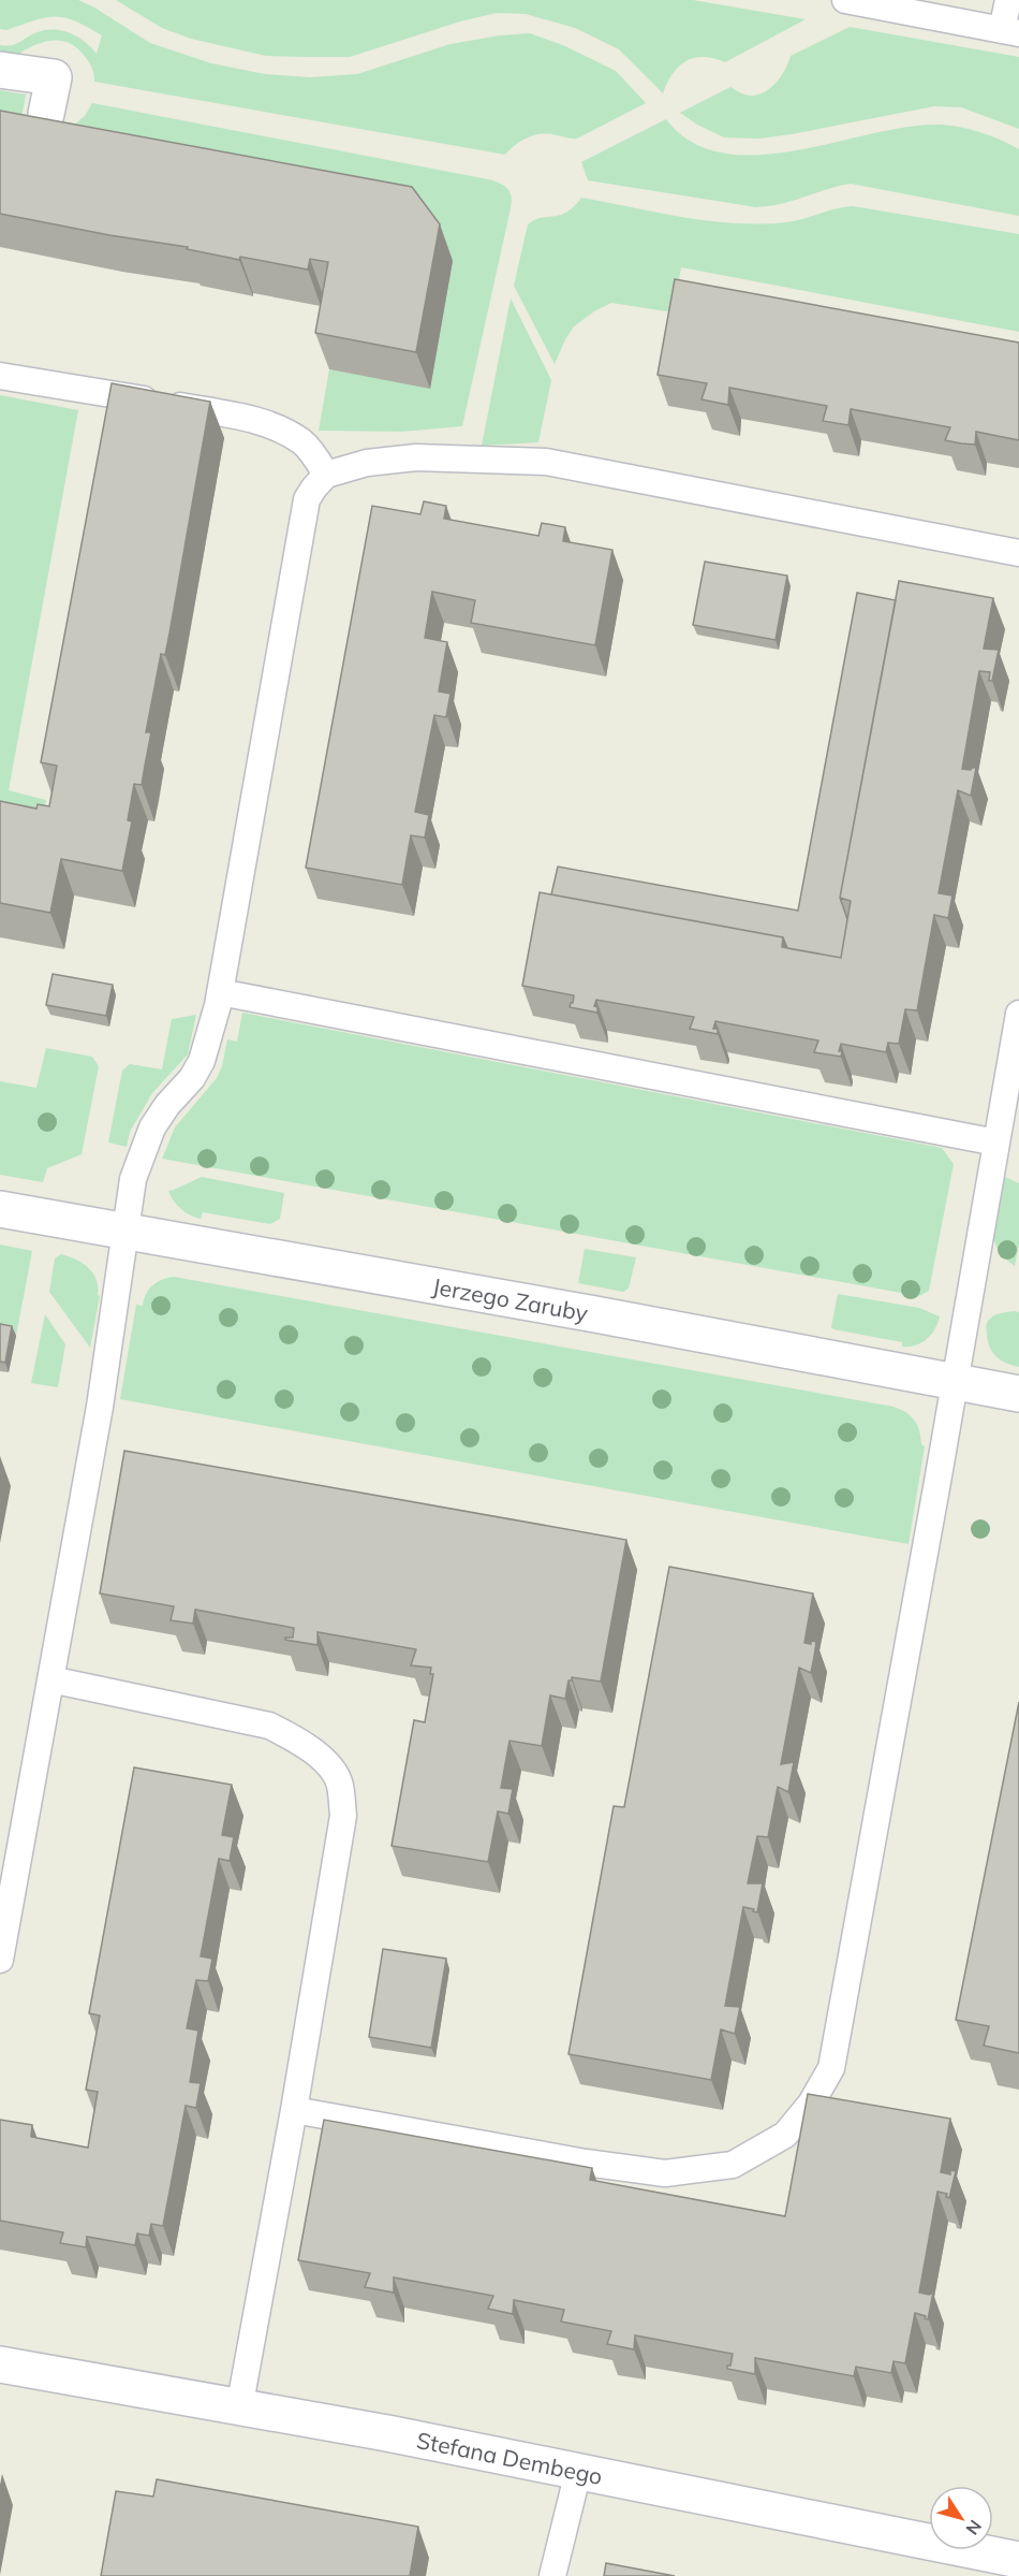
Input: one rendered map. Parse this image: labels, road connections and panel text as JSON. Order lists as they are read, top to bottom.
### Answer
{
  "streets": {
    "street": ["Jerzego Zaruby", "Stefana Dembego"]
  },
  "north": "bottom right"
}
